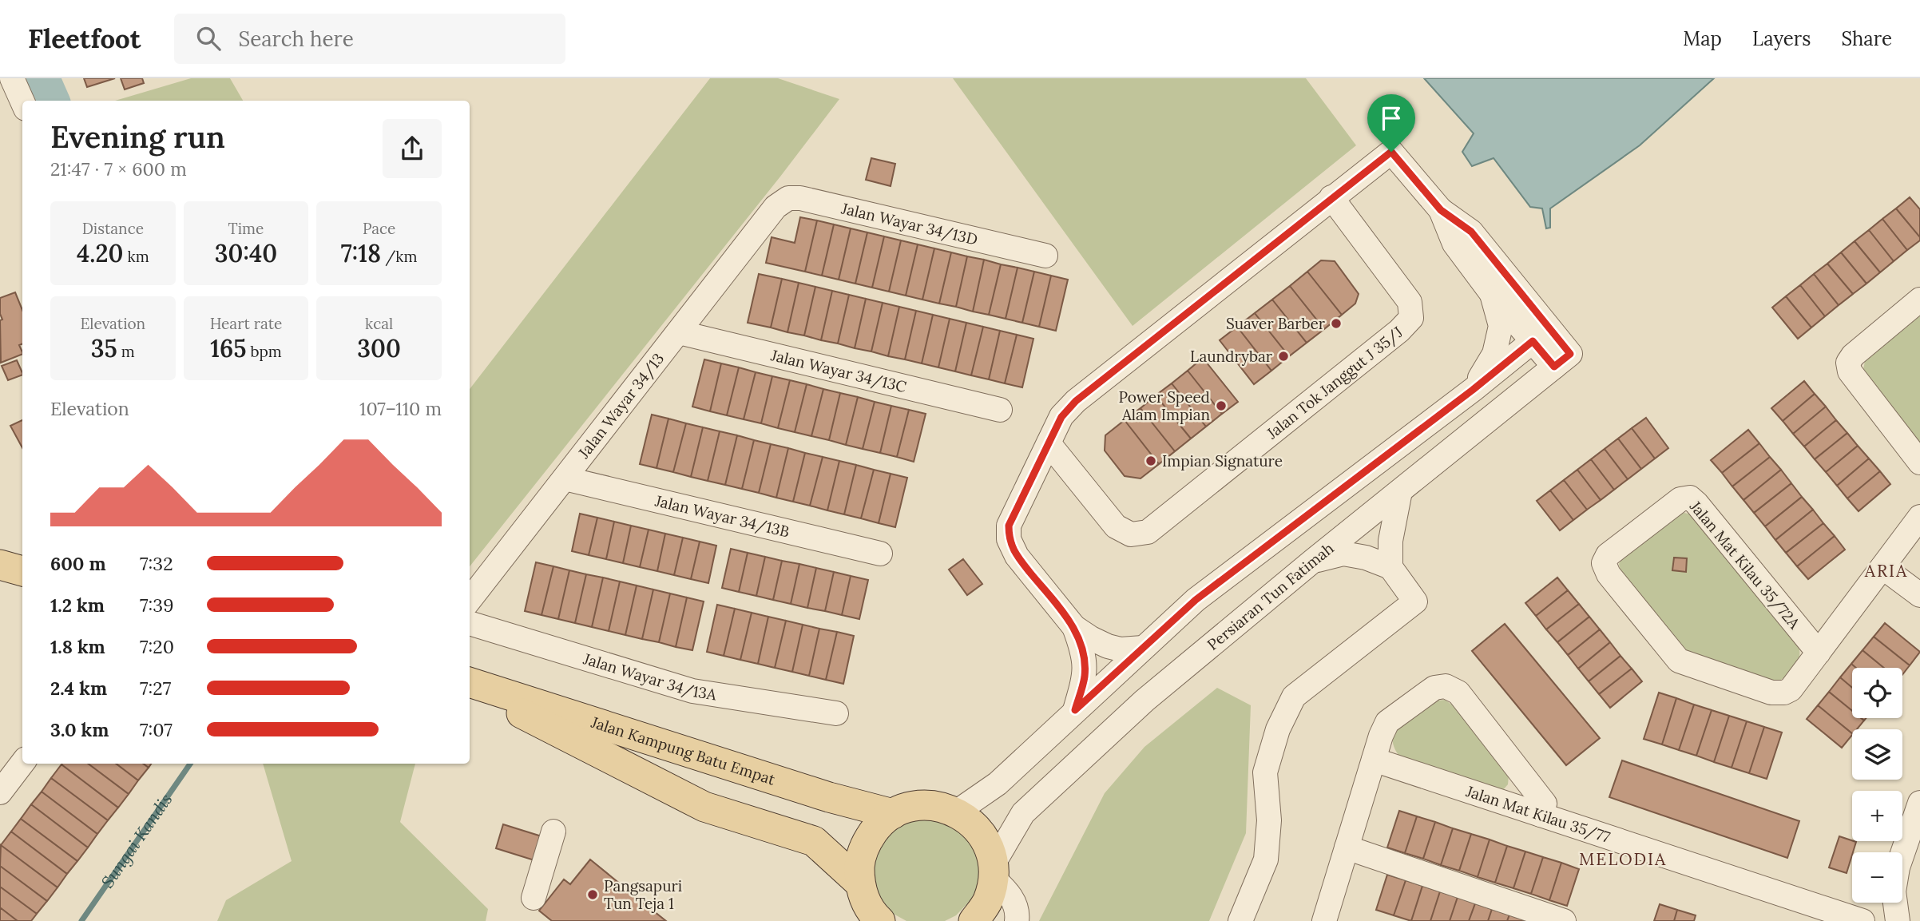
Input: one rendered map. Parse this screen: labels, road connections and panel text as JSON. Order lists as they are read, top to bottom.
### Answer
{
  "streets": {
    "main road": ["Jalan Kampung Batu Empat"],
    "street": [
      "Jalan Wayar 34/13D",
      "Jalan Wayar 34/13C",
      "Jalan Tok Janggut J 35/J",
      "Jalan Wayar 34/13",
      "Jalan Wayar 34/13B",
      "Jalan Mat Kilau 35/72A",
      "Persiaran Tun Fatimah",
      "Jalan Wayar 34/13A",
      "Jalan Mat Kilau 35/77"
    ]
  },
  "crossings": [
    ["Jalan Wayar 34/13D", "Jalan Wayar 34/13"],
    ["Jalan Wayar 34/13C", "Jalan Wayar 34/13"],
    ["Jalan Wayar 34/13", "Jalan Wayar 34/13B"]
  ],
  "districts": ["ARIA", "MELODIA"],
  "water": ["Sungai Kandis"],
  "places": [
    "Suaver Barber",
    "Laundrybar",
    "Power Speed Alam Impian",
    "Impian Signature",
    "Pangsapuri Tun Teja 1"
  ],
  "page": {
    "header": "Fleetfoot",
    "search": "Search here",
    "nav": ["Map", "Layers", "Share"],
    "heading": ["Evening run", "21:47 · 7 × 600 m"],
    "stats": [
      ["Distance", "4.20 km"],
      ["Time", "30:40"],
      ["Pace", "7:18 /km"],
      ["Elevation", "35 m"],
      ["Heart rate", "165 bpm"],
      ["kcal", "300"]
    ],
    "chart": ["Elevation", "107–110 m"],
    "list": [
      {
        "name": "600 m",
        "note": "7:32"
      },
      {
        "name": "1.2 km",
        "note": "7:39"
      },
      {
        "name": "1.8 km",
        "note": "7:20"
      },
      {
        "name": "2.4 km",
        "note": "7:27"
      },
      {
        "name": "3.0 km",
        "note": "7:07"
      }
    ],
    "map_buttons": ["+", "−"]
  }
}
